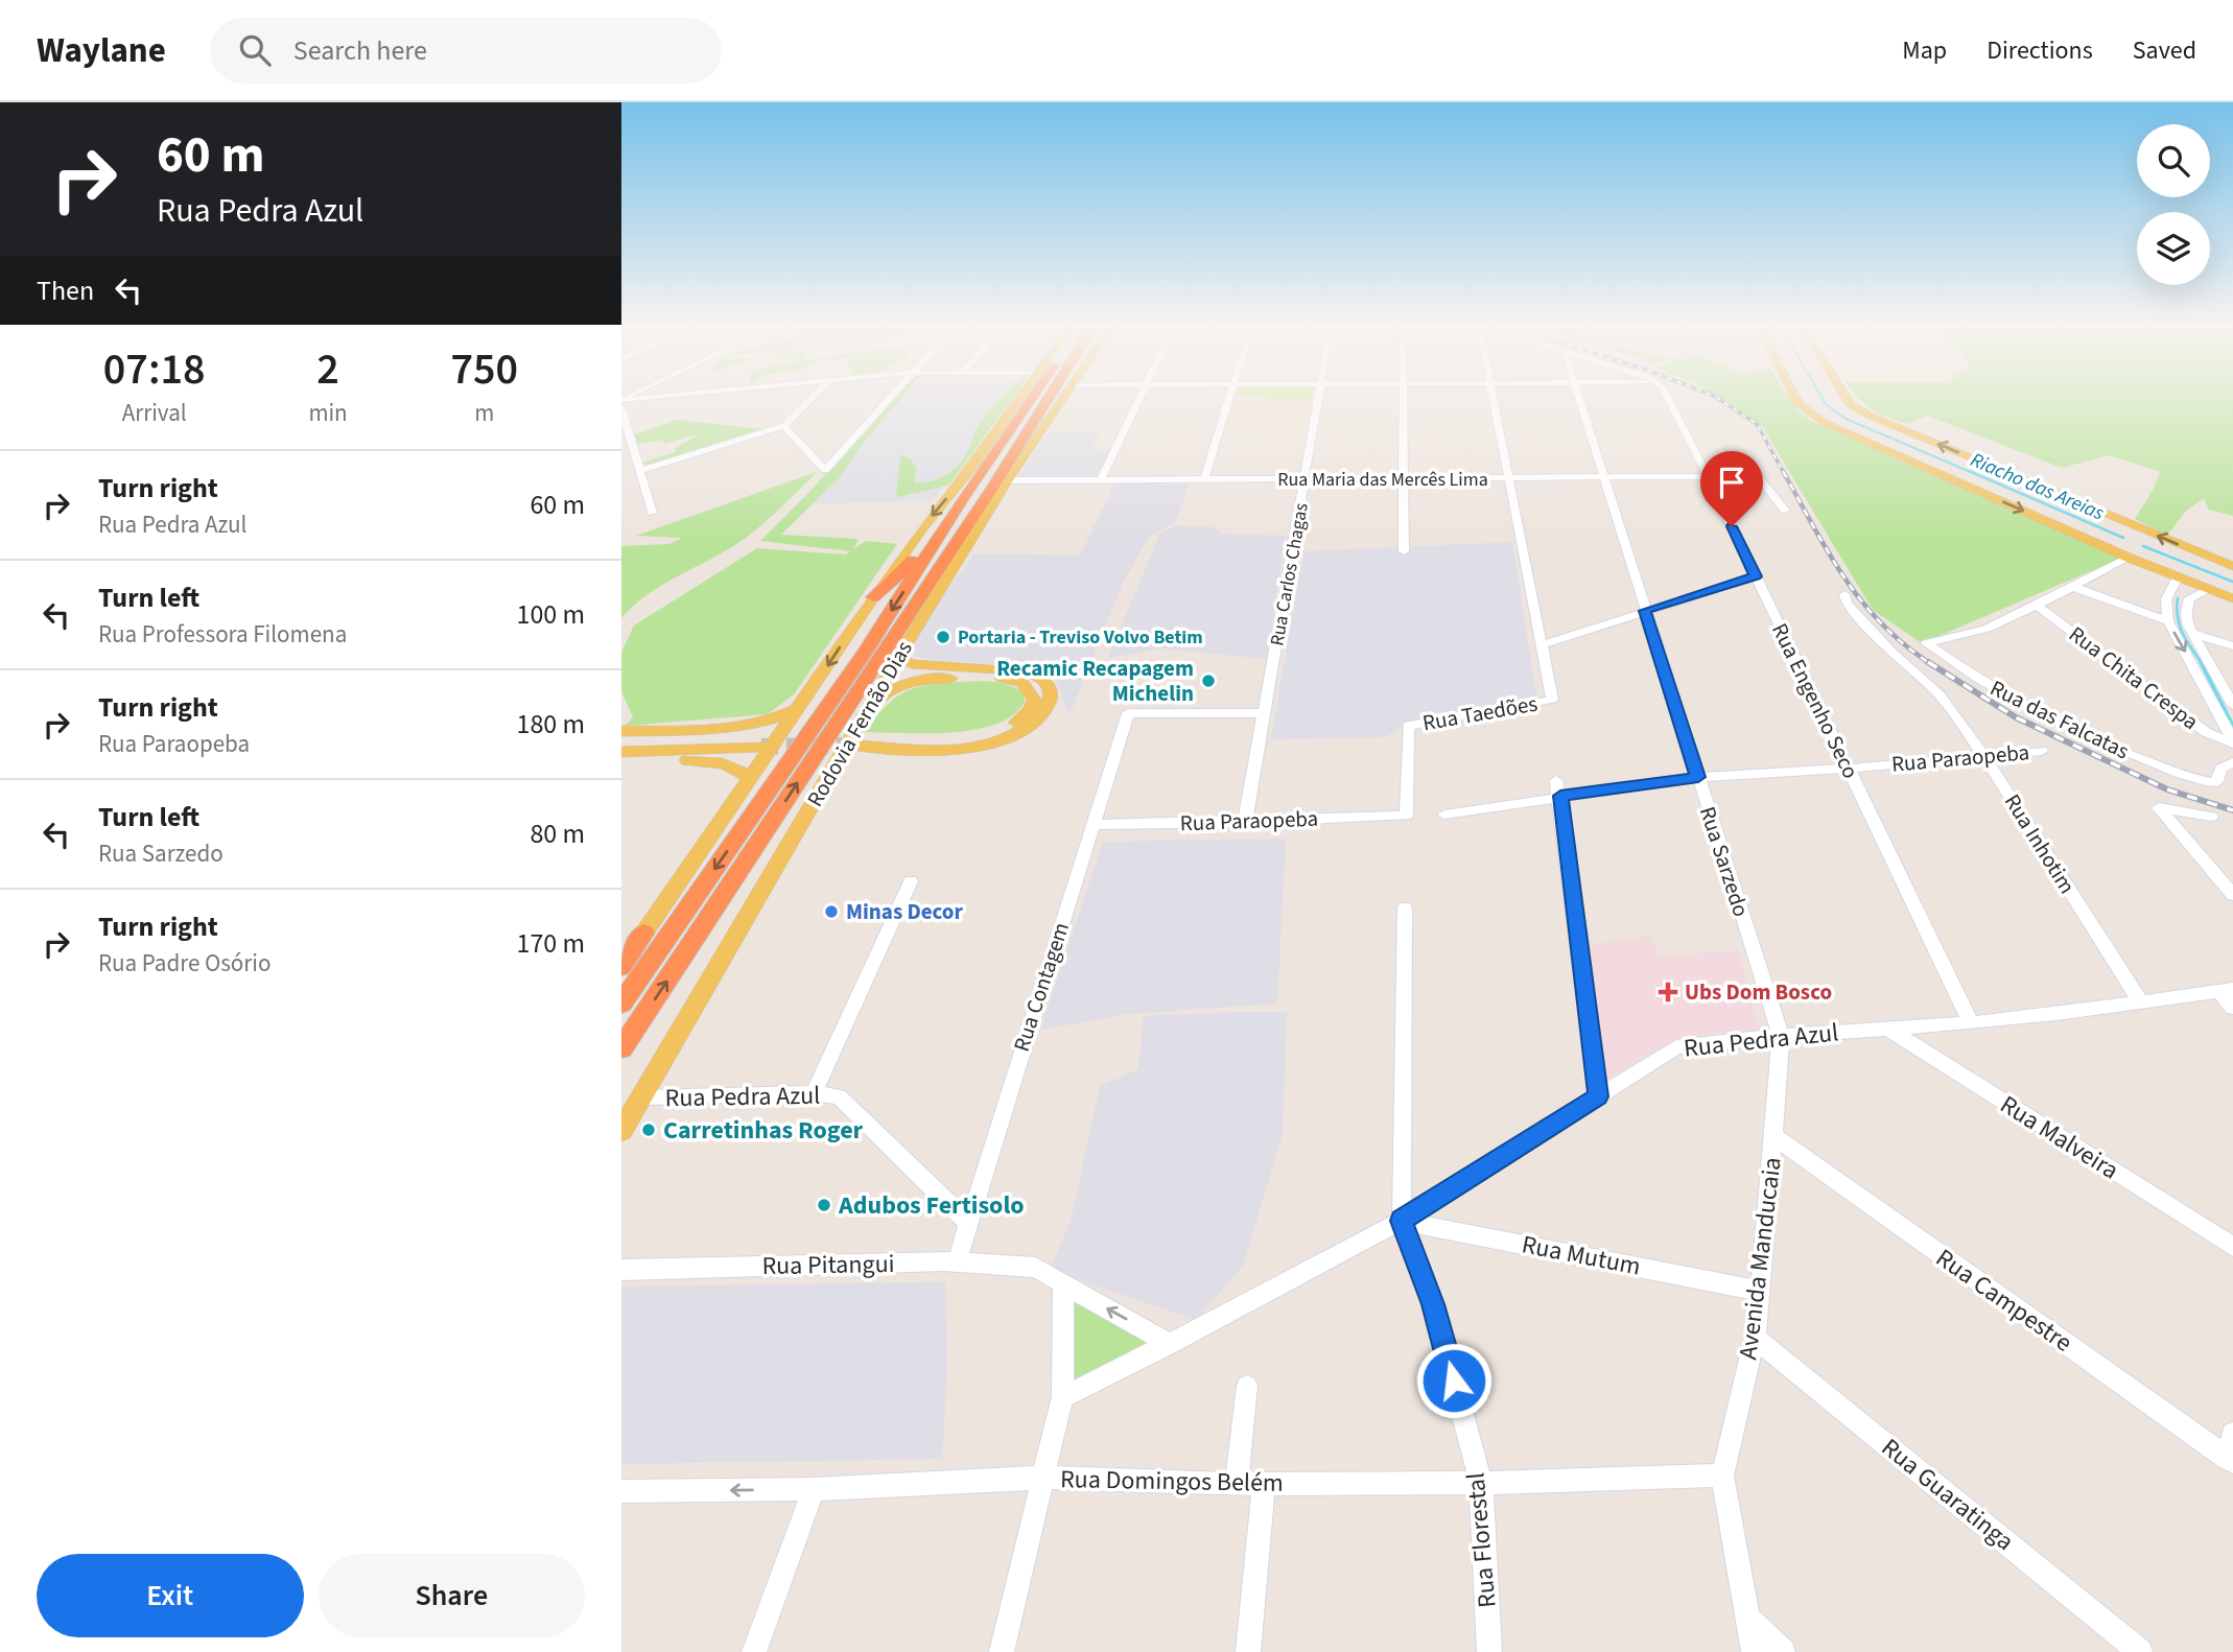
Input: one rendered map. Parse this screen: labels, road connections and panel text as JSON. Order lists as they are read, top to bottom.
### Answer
{
  "streets": {
    "highway": ["Rodovia Fernão Dias"],
    "street": [
      "Rua Maria das Mercês Lima",
      "Rua Carlos Chagas",
      "Rua Chita Crespa",
      "Rua Engenho Seco",
      "Rua Taedões",
      "Rua das Falcatas",
      "Rua Paraopeba",
      "Rua Inhotim",
      "Rua Sarzedo",
      "Rua Contagem",
      "Rua Pedra Azul",
      "Rua Malveira",
      "Rua Mutum",
      "Avenida Manducaia",
      "Rua Pitangui",
      "Rua Campestre",
      "Rua Domingos Belém",
      "Rua Guaratinga",
      "Rua Florestal"
    ]
  },
  "crossings": [
    ["Rua Maria das Mercês Lima", "Rua Carlos Chagas"],
    ["Rua Maria das Mercês Lima", "Rua Engenho Seco"],
    ["Rua Maria das Mercês Lima", "Rodovia Fernão Dias"],
    ["Rua Maria das Mercês Lima", "Rua Sarzedo"],
    ["Rua Carlos Chagas", "Rua Paraopeba"],
    ["Rua Carlos Chagas", "Rua Contagem"],
    ["Rua Chita Crespa", "Rua das Falcatas"],
    ["Rua Engenho Seco", "Rua Paraopeba"],
    ["Rua Engenho Seco", "Rua Pedra Azul"],
    ["Rua Taedões", "Rua Paraopeba"],
    ["Rodovia Fernão Dias", "Rua Pedra Azul"],
    ["Rua Paraopeba", "Rua Inhotim"],
    ["Rua Paraopeba", "Rua Sarzedo"],
    ["Rua Paraopeba", "Rua Contagem"],
    ["Rua Inhotim", "Rua Pedra Azul"],
    ["Rua Sarzedo", "Rua Pedra Azul"],
    ["Rua Sarzedo", "Avenida Manducaia"],
    ["Rua Contagem", "Rua Pedra Azul"],
    ["Rua Contagem", "Rua Pitangui"],
    ["Rua Pedra Azul", "Rua Malveira"],
    ["Rua Pedra Azul", "Rua Mutum"],
    ["Rua Pedra Azul", "Avenida Manducaia"],
    ["Rua Pedra Azul", "Rua Florestal"],
    ["Rua Mutum", "Avenida Manducaia"],
    ["Rua Mutum", "Rua Florestal"],
    ["Avenida Manducaia", "Rua Campestre"],
    ["Avenida Manducaia", "Rua Domingos Belém"],
    ["Avenida Manducaia", "Rua Guaratinga"],
    ["Rua Domingos Belém", "Rua Florestal"]
  ],
  "water": ["Riacho das Areias"],
  "places": {
    "other": [
      "Portaria - Treviso Volvo Betim",
      "Recamic Recapagem Michelin",
      "Minas Decor",
      "Carretinhas Roger",
      "Adubos Fertisolo"
    ],
    "health": ["Ubs Dom Bosco"]
  },
  "page": {
    "header": "Waylane",
    "search": "Search here",
    "nav": ["Map", "Directions", "Saved"],
    "turn": ["60 m", "Rua Pedra Azul"],
    "then": "Then",
    "eta": [
      "07:18",
      "Arrival",
      "2",
      "min",
      "750",
      "m"
    ],
    "list": [
      {
        "name": "Turn right",
        "note": "Rua Pedra Azul",
        "value": "60 m"
      },
      {
        "name": "Turn left",
        "note": "Rua Professora Filomena",
        "value": "100 m"
      },
      {
        "name": "Turn right",
        "note": "Rua Paraopeba",
        "value": "180 m"
      },
      {
        "name": "Turn left",
        "note": "Rua Sarzedo",
        "value": "80 m"
      },
      {
        "name": "Turn right",
        "note": "Rua Padre Osório",
        "value": "170 m"
      }
    ],
    "buttons": ["Exit", "Share"]
  }
}
